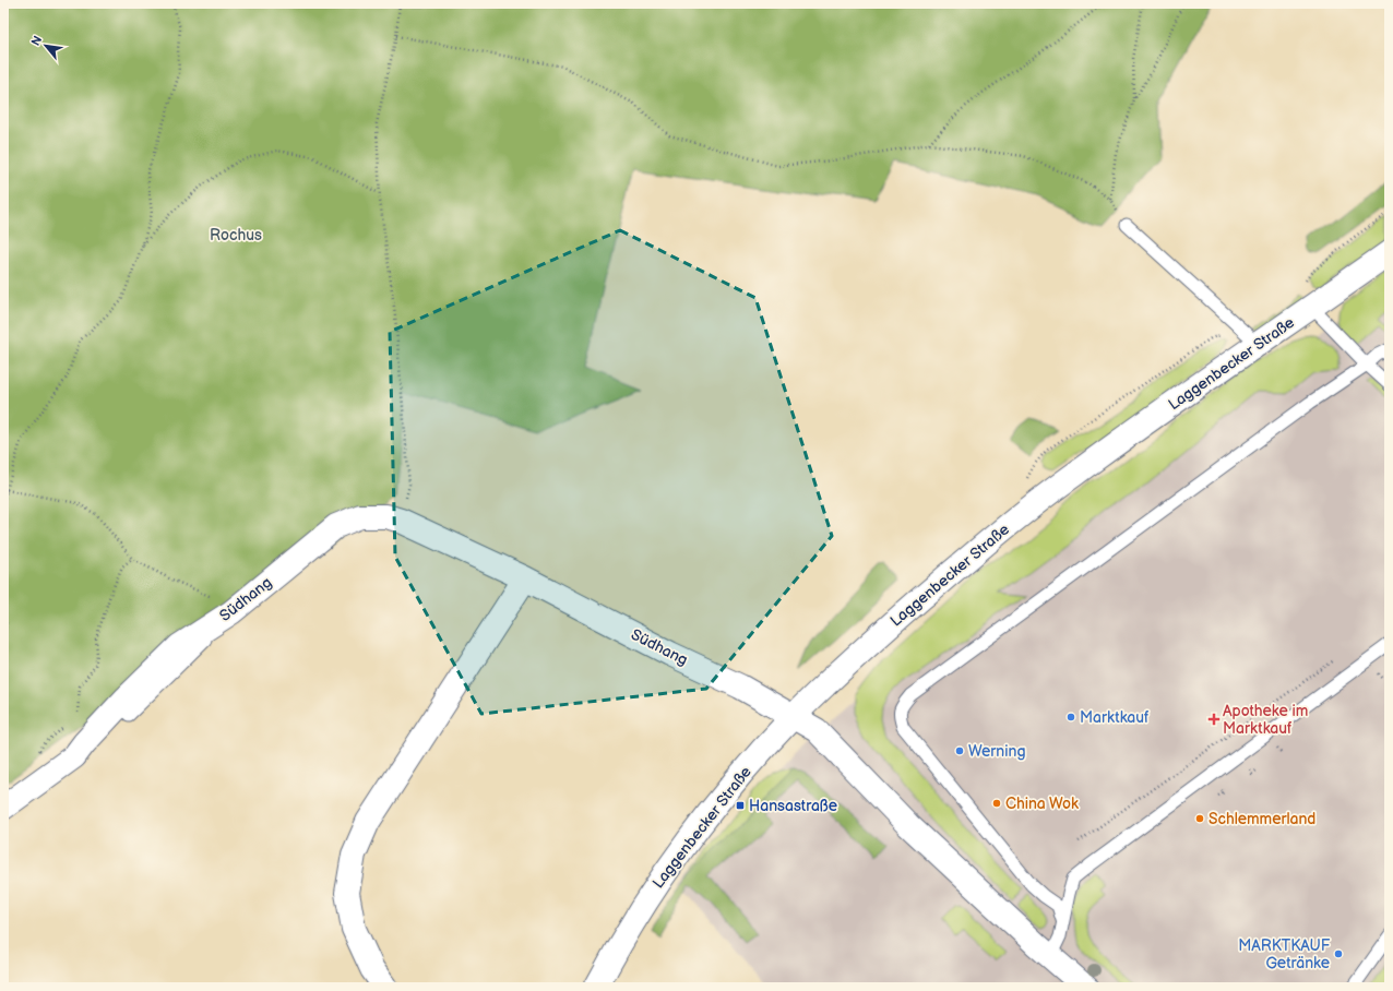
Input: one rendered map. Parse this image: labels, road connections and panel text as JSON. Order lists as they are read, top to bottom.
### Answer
{
  "streets": {
    "street": ["Laggenbecker Straße", "Südhang"]
  },
  "crossings": [
    ["Laggenbecker Straße", "Südhang"]
  ],
  "parks": ["Rochus"],
  "places": {
    "other": [
      "Marktkauf",
      "Werning",
      "China Wok",
      "Schlemmerland",
      "MARKTKAUF Getränke"
    ],
    "health": ["Apotheke im Marktkauf"],
    "transit": ["Hansastraße"]
  },
  "north": "top left"
}
